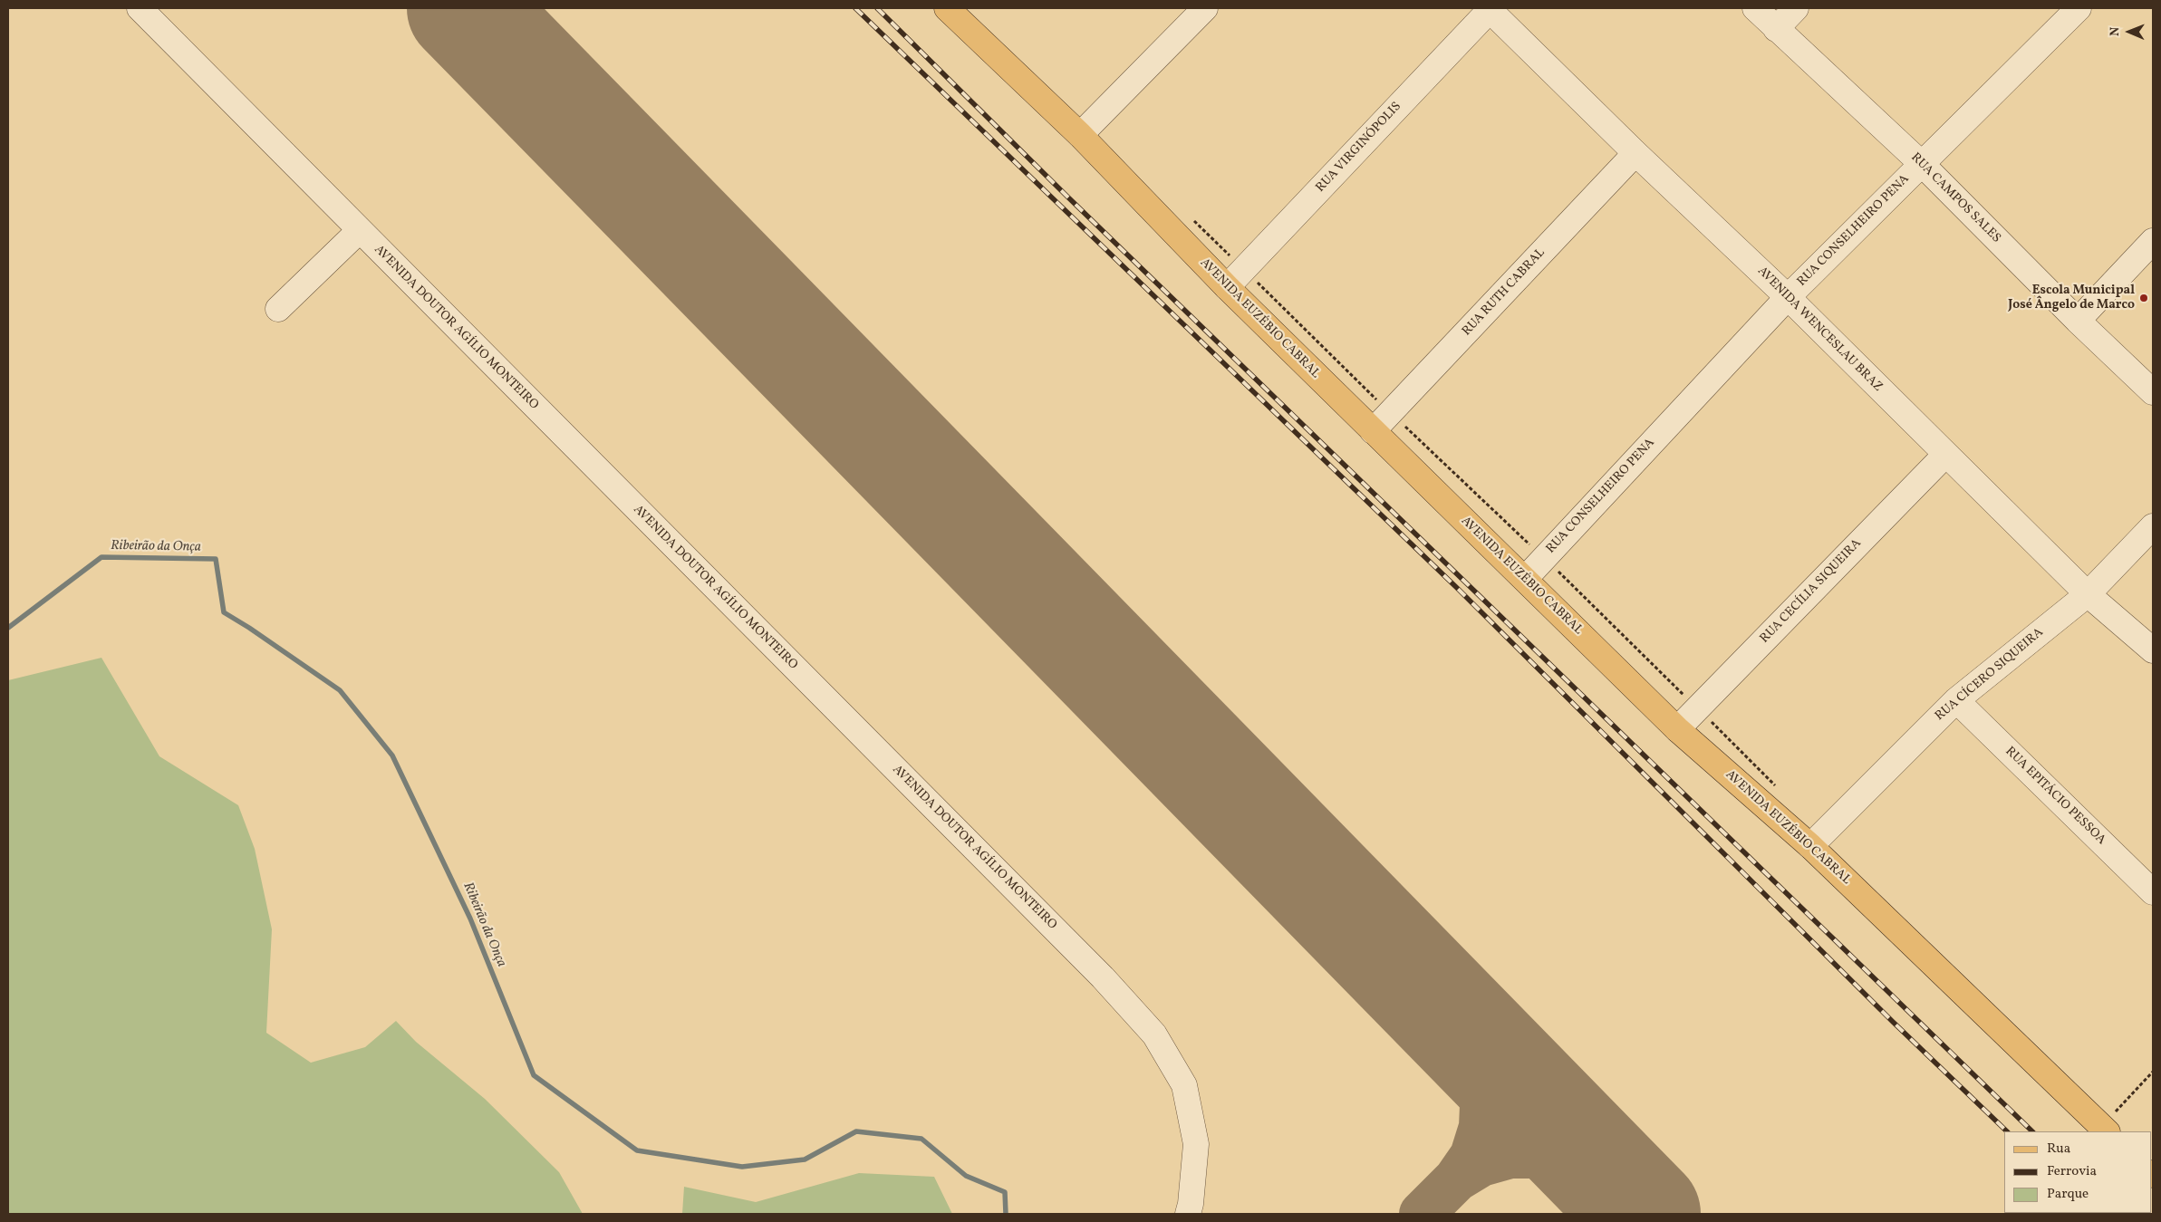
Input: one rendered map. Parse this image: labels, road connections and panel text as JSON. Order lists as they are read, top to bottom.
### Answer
{
  "streets": {
    "main road": ["AVENIDA EUZÉBIO CABRAL"],
    "street": [
      "RUA VIRGINÓPOLIS",
      "RUA CAMPOS SALES",
      "RUA CONSELHEIRO PENA",
      "RUA RUTH CABRAL",
      "AVENIDA DOUTOR AGÍLIO MONTEIRO",
      "AVENIDA WENCESLAU BRAZ",
      "RUA CECÍLIA SIQUEIRA",
      "RUA CÍCERO SIQUEIRA",
      "RUA EPITÁCIO PESSOA"
    ]
  },
  "crossings": [
    ["RUA VIRGINÓPOLIS", "AVENIDA EUZÉBIO CABRAL"],
    ["RUA VIRGINÓPOLIS", "AVENIDA WENCESLAU BRAZ"],
    ["RUA CAMPOS SALES", "RUA CONSELHEIRO PENA"],
    ["RUA CONSELHEIRO PENA", "AVENIDA EUZÉBIO CABRAL"],
    ["RUA CONSELHEIRO PENA", "AVENIDA WENCESLAU BRAZ"],
    ["RUA RUTH CABRAL", "AVENIDA EUZÉBIO CABRAL"],
    ["RUA RUTH CABRAL", "AVENIDA WENCESLAU BRAZ"],
    ["AVENIDA EUZÉBIO CABRAL", "RUA CECÍLIA SIQUEIRA"],
    ["AVENIDA EUZÉBIO CABRAL", "RUA CÍCERO SIQUEIRA"],
    ["AVENIDA WENCESLAU BRAZ", "RUA CECÍLIA SIQUEIRA"],
    ["AVENIDA WENCESLAU BRAZ", "RUA CÍCERO SIQUEIRA"],
    ["RUA CÍCERO SIQUEIRA", "RUA EPITÁCIO PESSOA"]
  ],
  "water": ["Ribeirão da Onça"],
  "places": ["Escola Municipal José Ângelo de Marco"],
  "legend": ["Rua", "Ferrovia", "Parque"],
  "north": "left"
}
